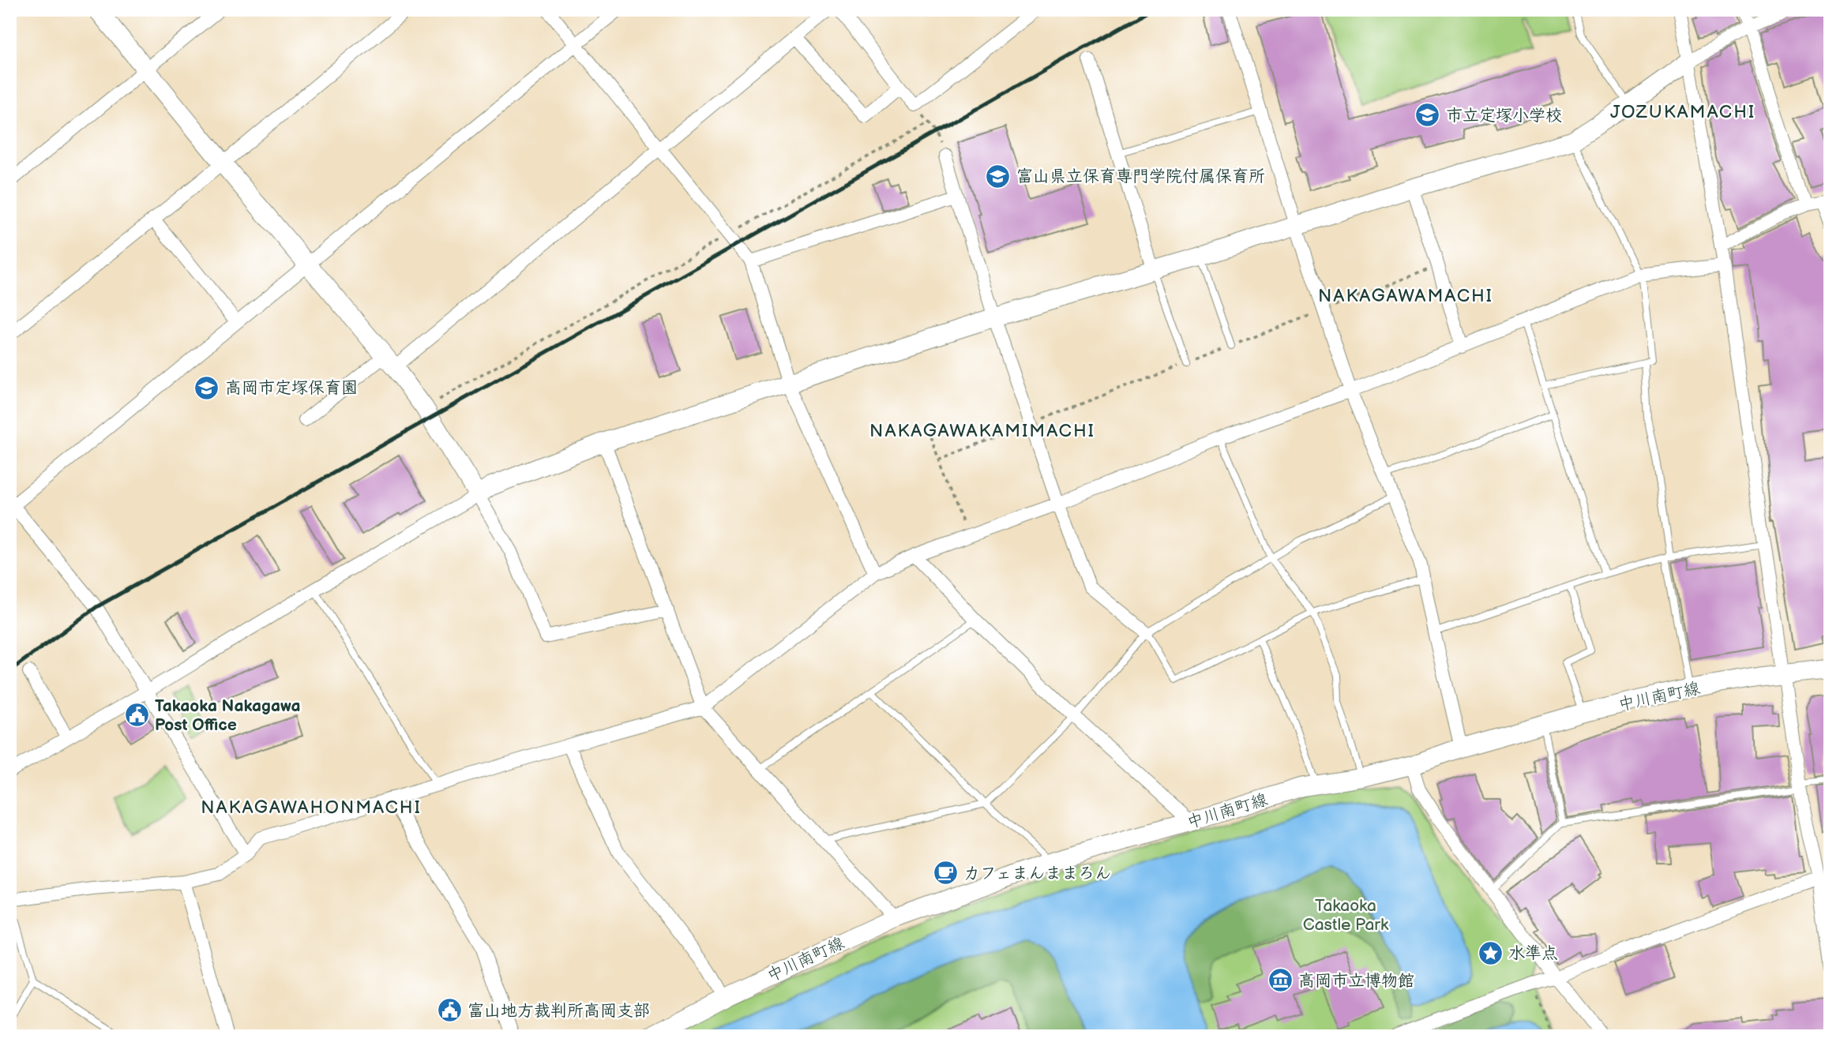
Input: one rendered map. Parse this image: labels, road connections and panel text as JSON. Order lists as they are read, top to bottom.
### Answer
{
  "streets": {
    "street": ["中川南町線"]
  },
  "districts": [
    "JOZUKAMACHI",
    "NAKAGAWAMACHI",
    "NAKAGAWAKAMIMACHI",
    "NAKAGAWAHONMACHI"
  ],
  "parks": ["Takaoka Castle Park"],
  "places": {
    "school or university": ["市立定塚小学校", "富山県立保育専門学院付属保育所", "高岡市定塚保育園"],
    "public building": ["Takaoka Nakagawa Post Office", "富山地方裁判所高岡支部"],
    "cafe": ["カフェまんままろん"],
    "place": ["水準点"],
    "museum": ["高岡市立博物館"]
  }
}
